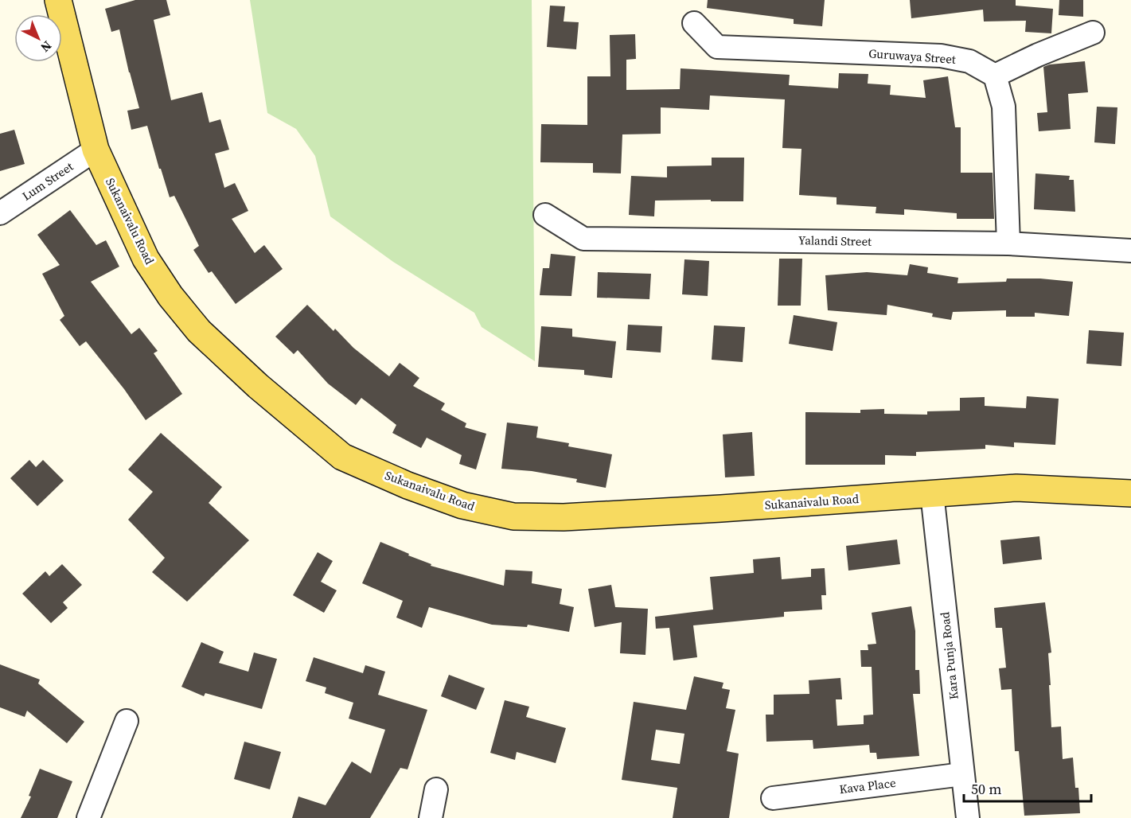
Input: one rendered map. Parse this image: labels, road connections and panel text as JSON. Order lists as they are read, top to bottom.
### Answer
{
  "streets": {
    "main road": ["Sukanaivalu Road"],
    "street": [
      "Guruwaya Street",
      "Lum Street",
      "Yalandi Street",
      "Kara Punja Road",
      "Kava Place"
    ]
  },
  "crossings": [
    ["Lum Street", "Sukanaivalu Road"],
    ["Sukanaivalu Road", "Kara Punja Road"],
    ["Kara Punja Road", "Kava Place"]
  ],
  "scale_bar": "50 m",
  "north": "bottom right"
}
